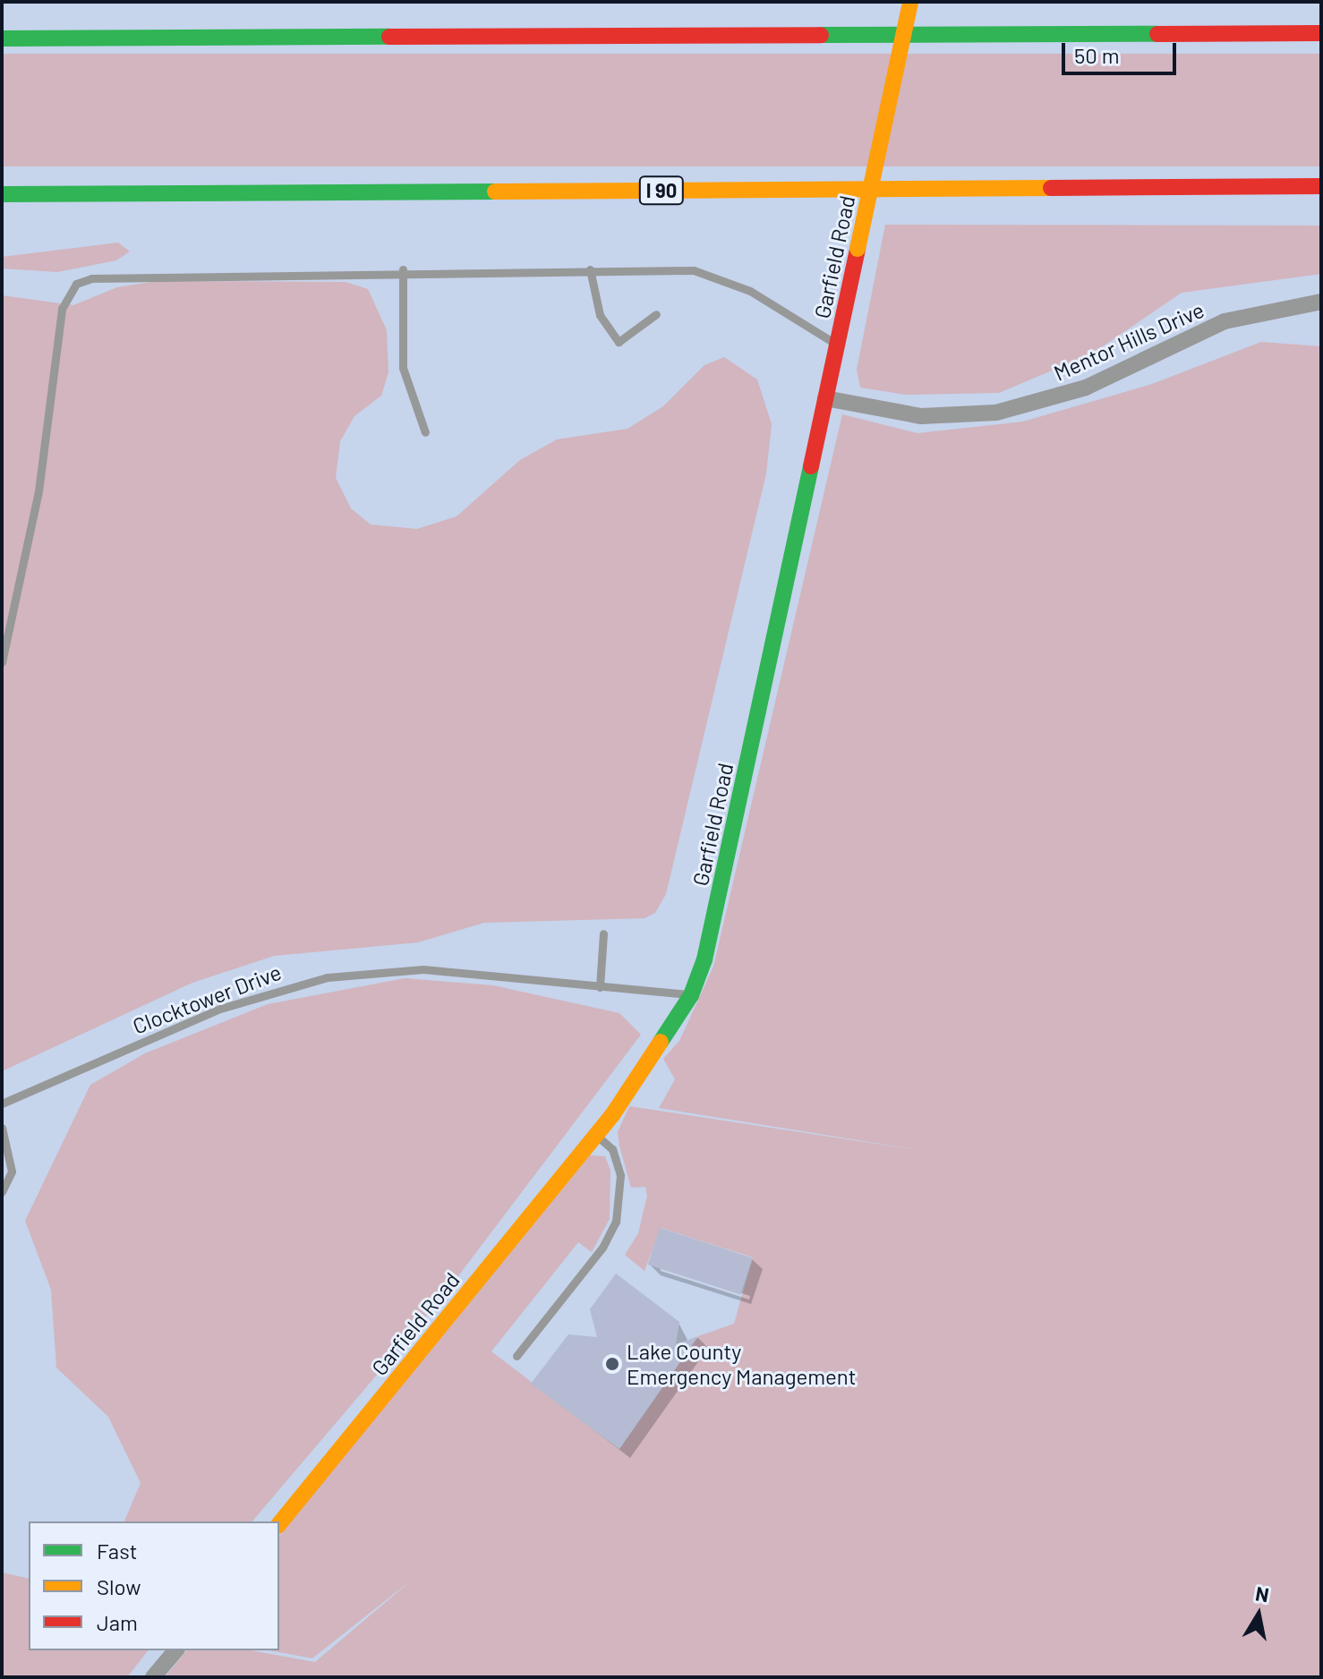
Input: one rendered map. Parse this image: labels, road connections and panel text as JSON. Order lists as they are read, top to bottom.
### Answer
{
  "streets": {
    "main road": ["I 90", "Garfield Road"],
    "street": ["Mentor Hills Drive"],
    "lane": ["Clocktower Drive"]
  },
  "crossings": [
    ["Garfield Road", "Mentor Hills Drive"],
    ["Garfield Road", "Clocktower Drive"]
  ],
  "places": ["Lake County Emergency Management"],
  "legend": ["Fast", "Slow", "Jam"],
  "scale_bar": "50 m",
  "north": "top"
}
